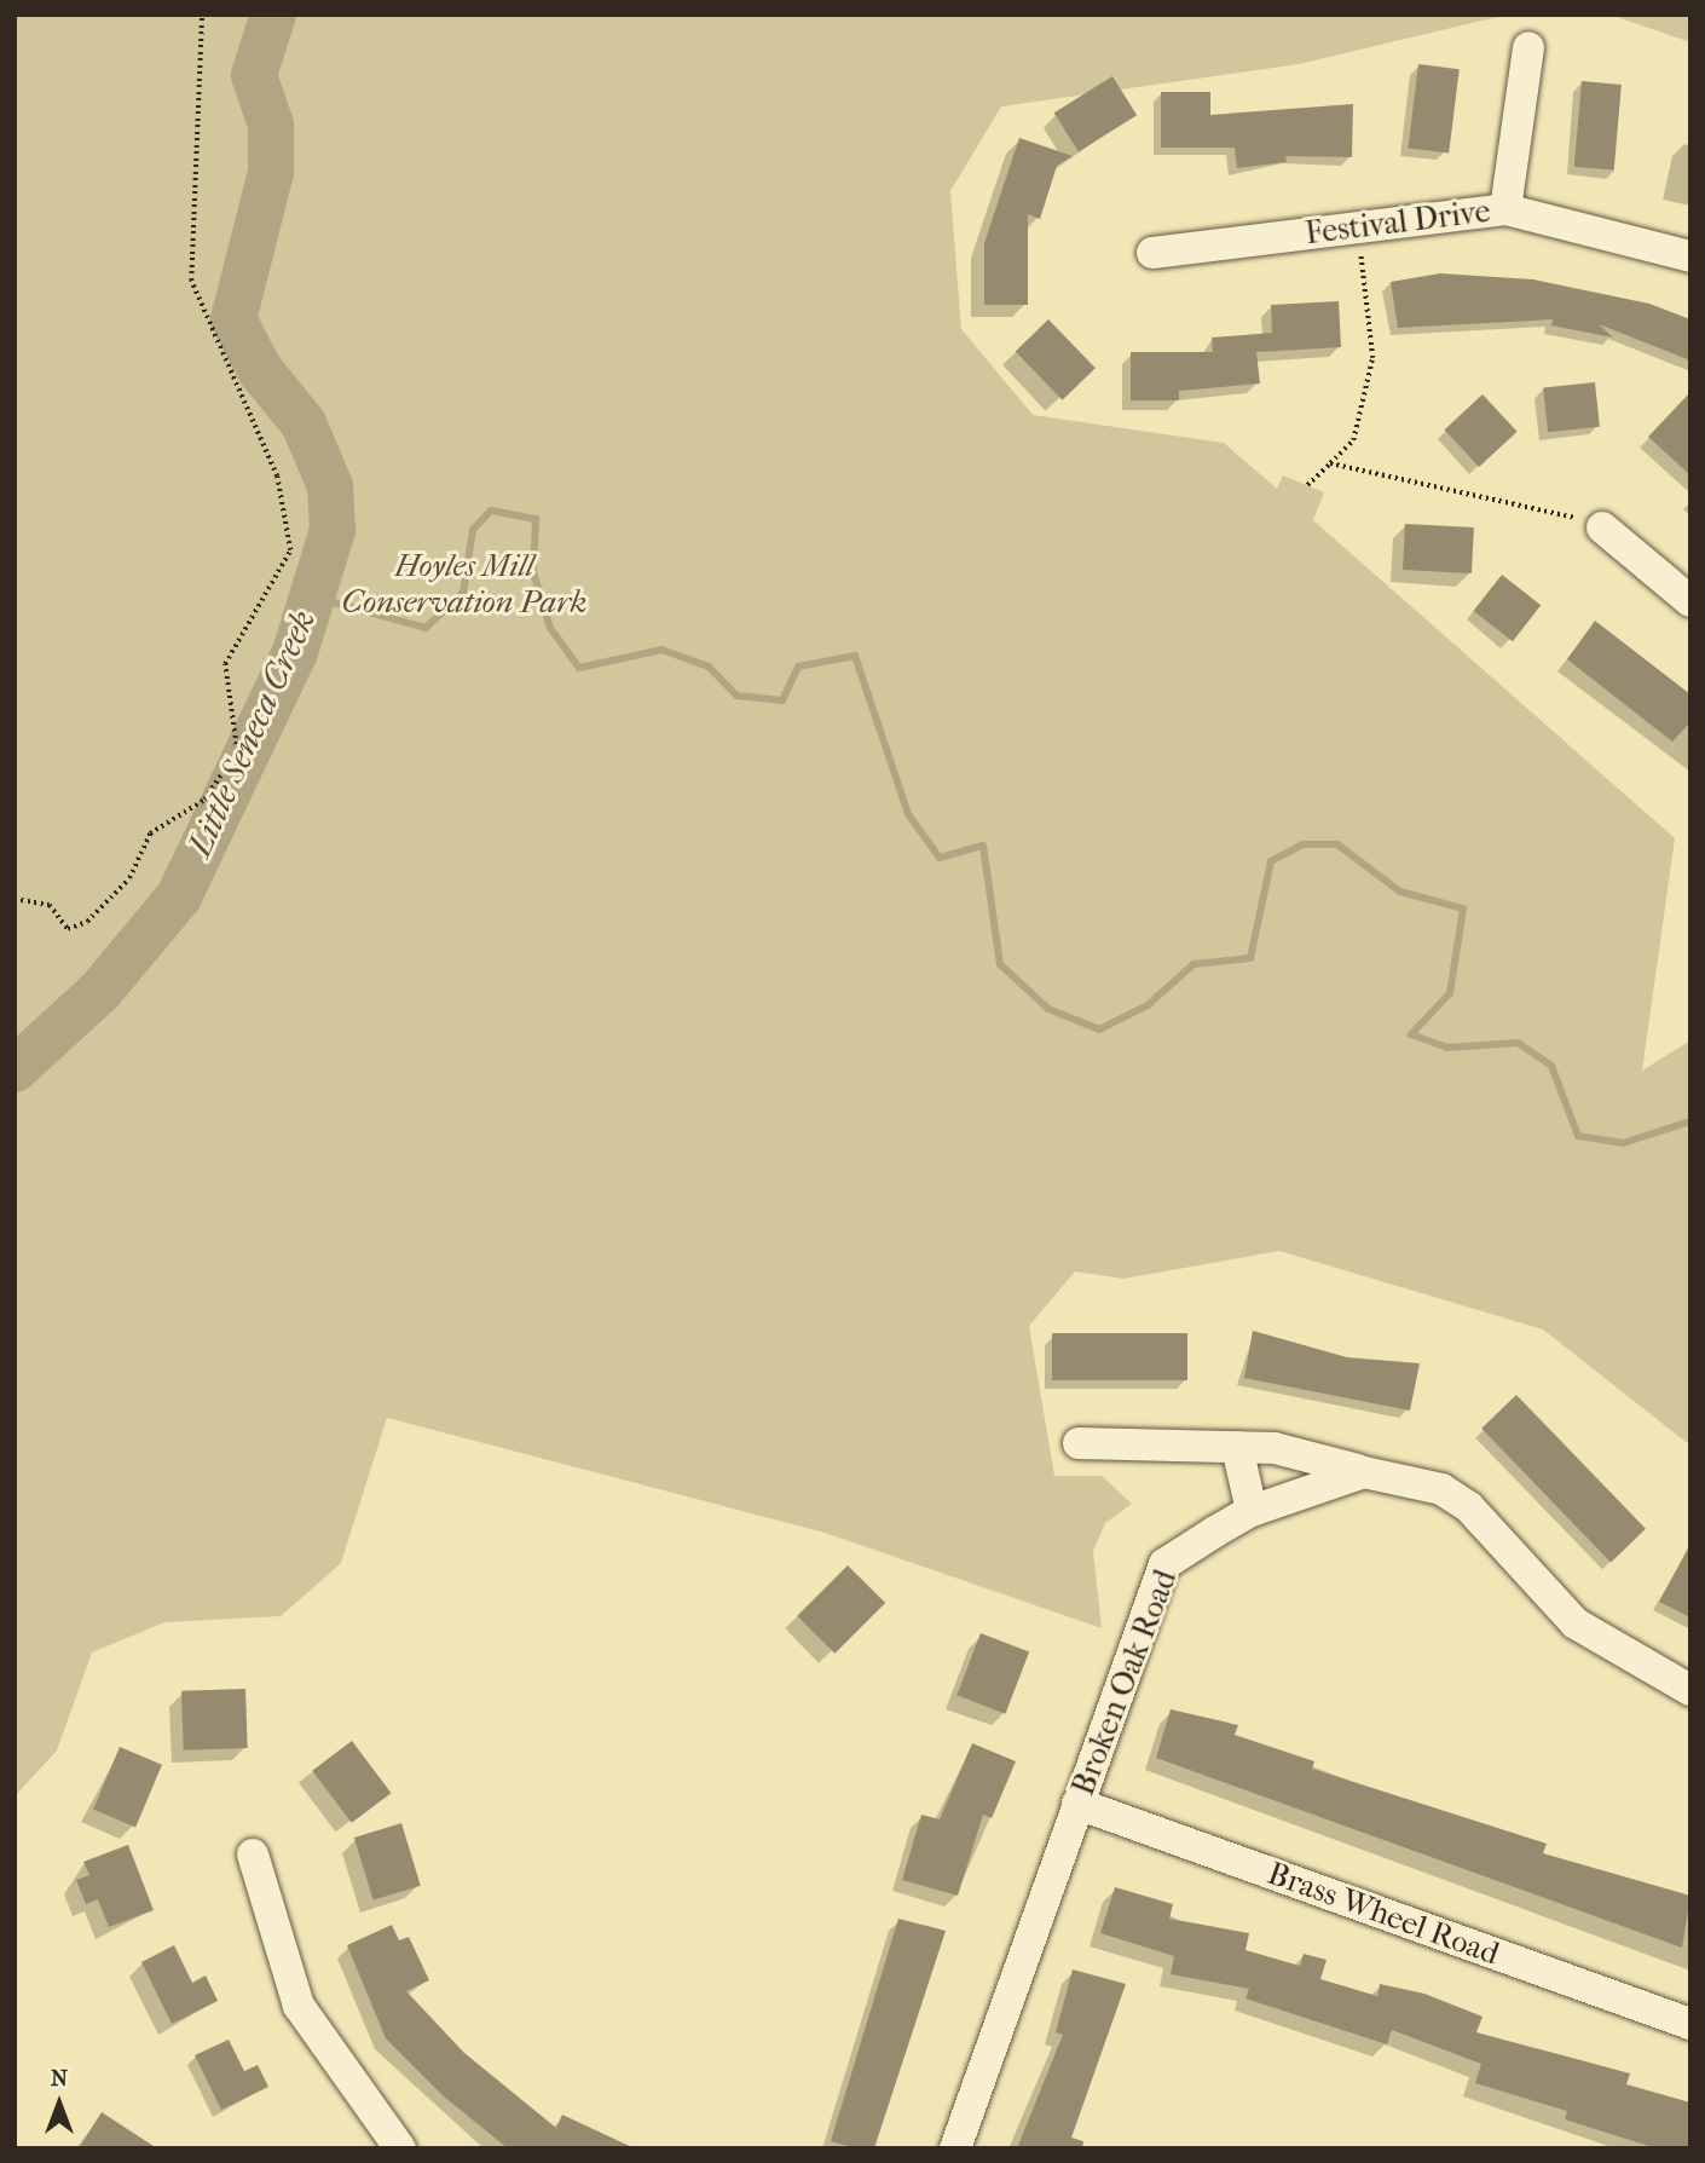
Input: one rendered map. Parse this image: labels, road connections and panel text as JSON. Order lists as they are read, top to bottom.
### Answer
{
  "streets": {
    "street": ["Festival Drive", "Broken Oak Road", "Brass Wheel Road"]
  },
  "crossings": [
    ["Broken Oak Road", "Brass Wheel Road"]
  ],
  "water": ["Little Seneca Creek"],
  "parks": ["Hoyles Mill Conservation Park"],
  "north": "top"
}
